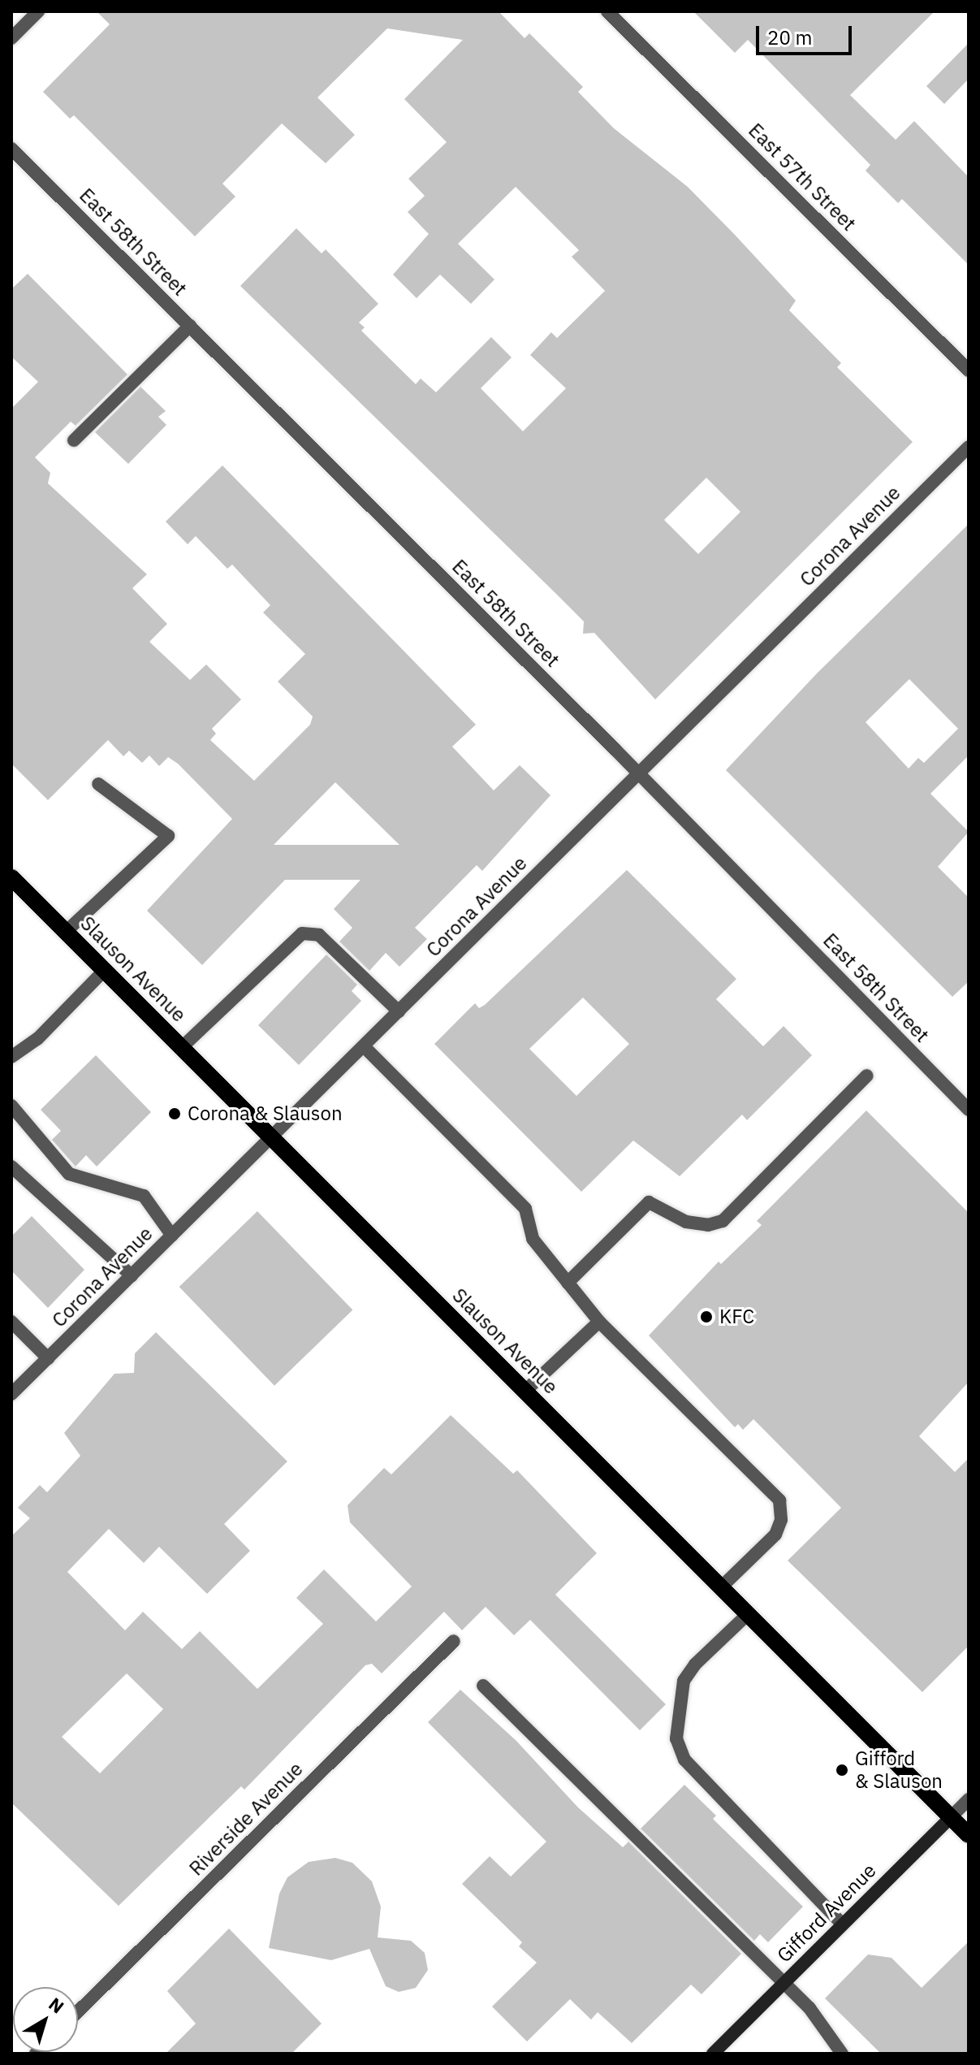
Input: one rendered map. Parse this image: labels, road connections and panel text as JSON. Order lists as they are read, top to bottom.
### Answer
{
  "streets": {
    "main road": ["Slauson Avenue"],
    "street": [
      "East 57th Street",
      "East 58th Street",
      "Corona Avenue",
      "Riverside Avenue",
      "Gifford Avenue"
    ]
  },
  "crossings": [
    ["East 58th Street", "Corona Avenue"],
    ["Corona Avenue", "Slauson Avenue"],
    ["Slauson Avenue", "Gifford Avenue"]
  ],
  "places": ["Corona & Slauson", "KFC", "Gifford & Slauson"],
  "scale_bar": "20 m",
  "north": "top right"
}
